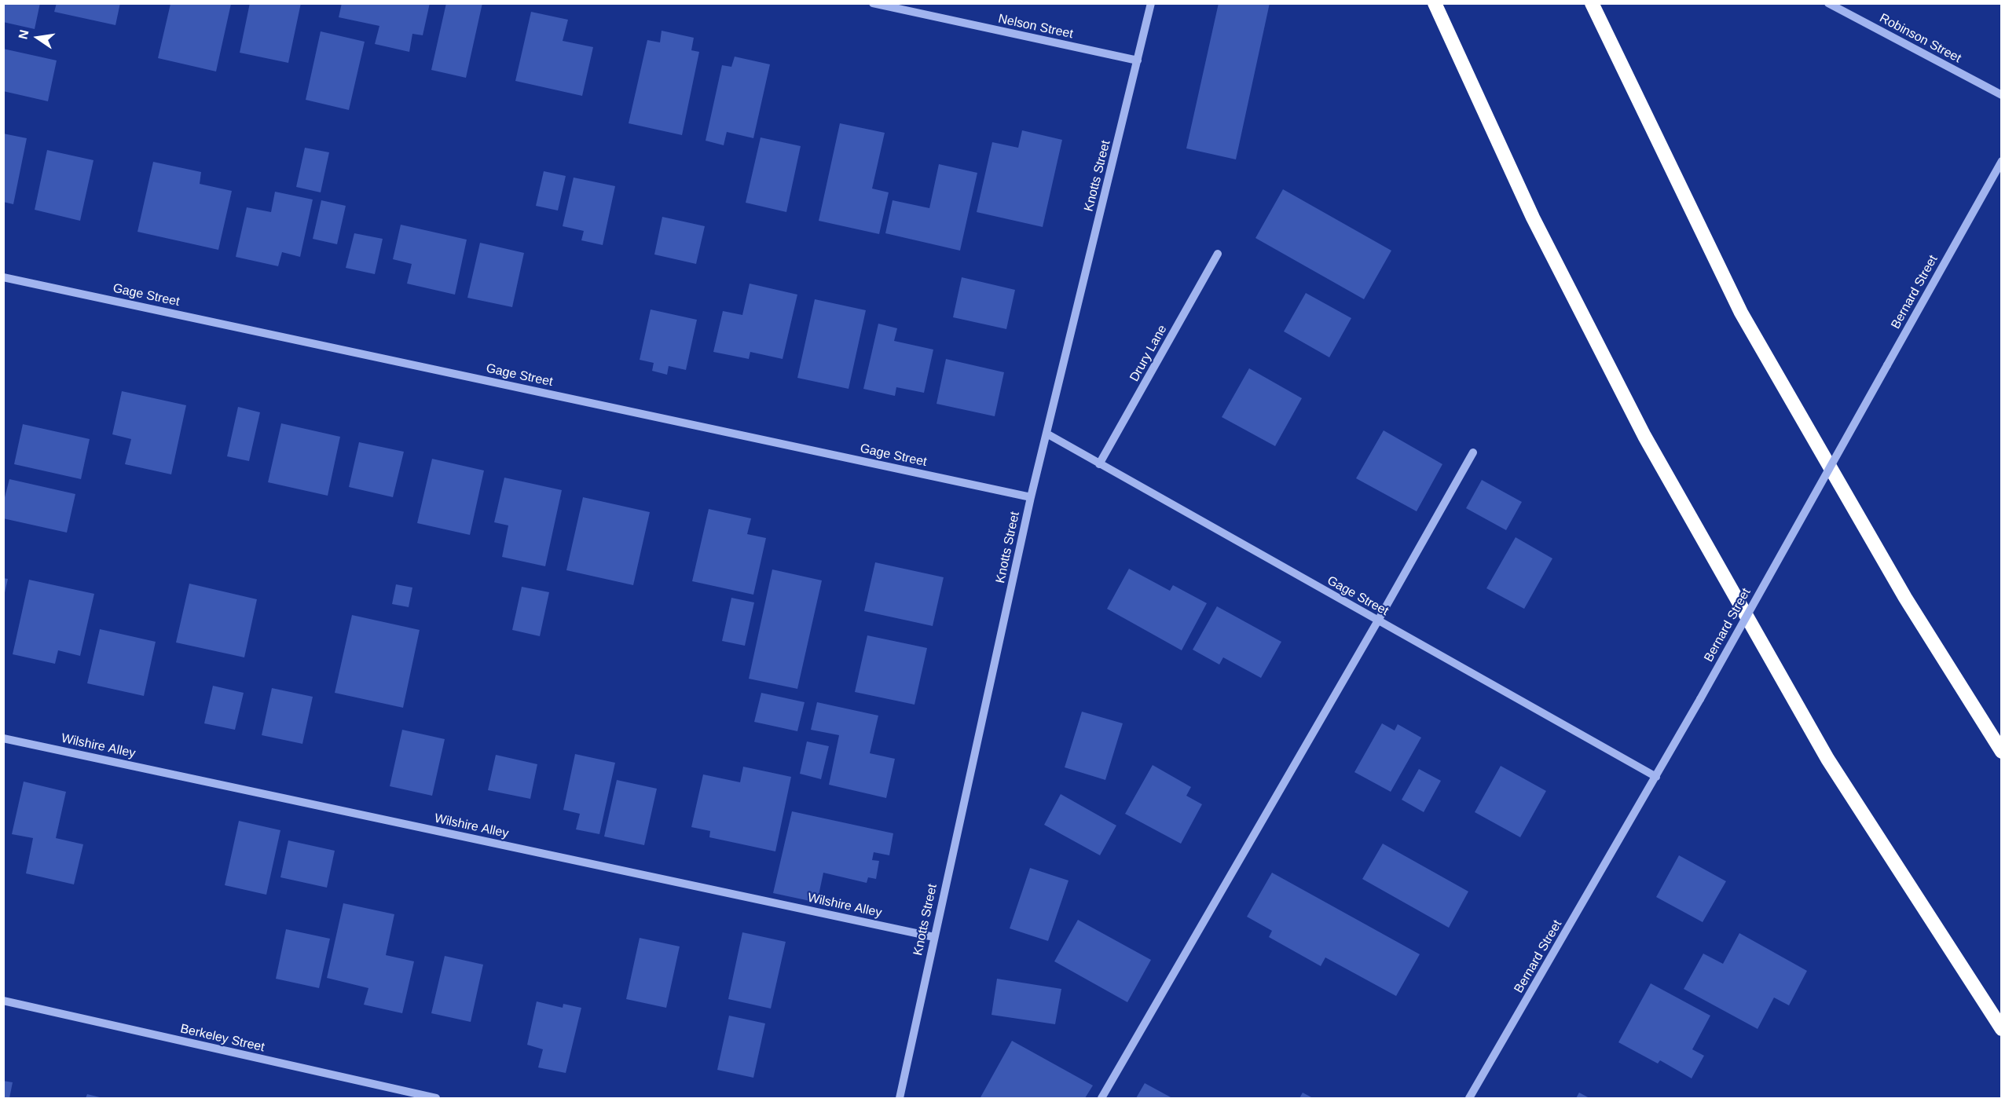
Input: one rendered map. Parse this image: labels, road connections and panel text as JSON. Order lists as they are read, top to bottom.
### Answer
{
  "streets": {
    "street": [
      "Nelson Street",
      "Robinson Street",
      "Knotts Street",
      "Bernard Street",
      "Gage Street",
      "Drury Lane",
      "Wilshire Alley",
      "Berkeley Street"
    ]
  },
  "crossings": [
    ["Nelson Street", "Knotts Street"],
    ["Knotts Street", "Gage Street"],
    ["Knotts Street", "Wilshire Alley"],
    ["Bernard Street", "Gage Street"],
    ["Gage Street", "Drury Lane"]
  ],
  "north": "left"
}
